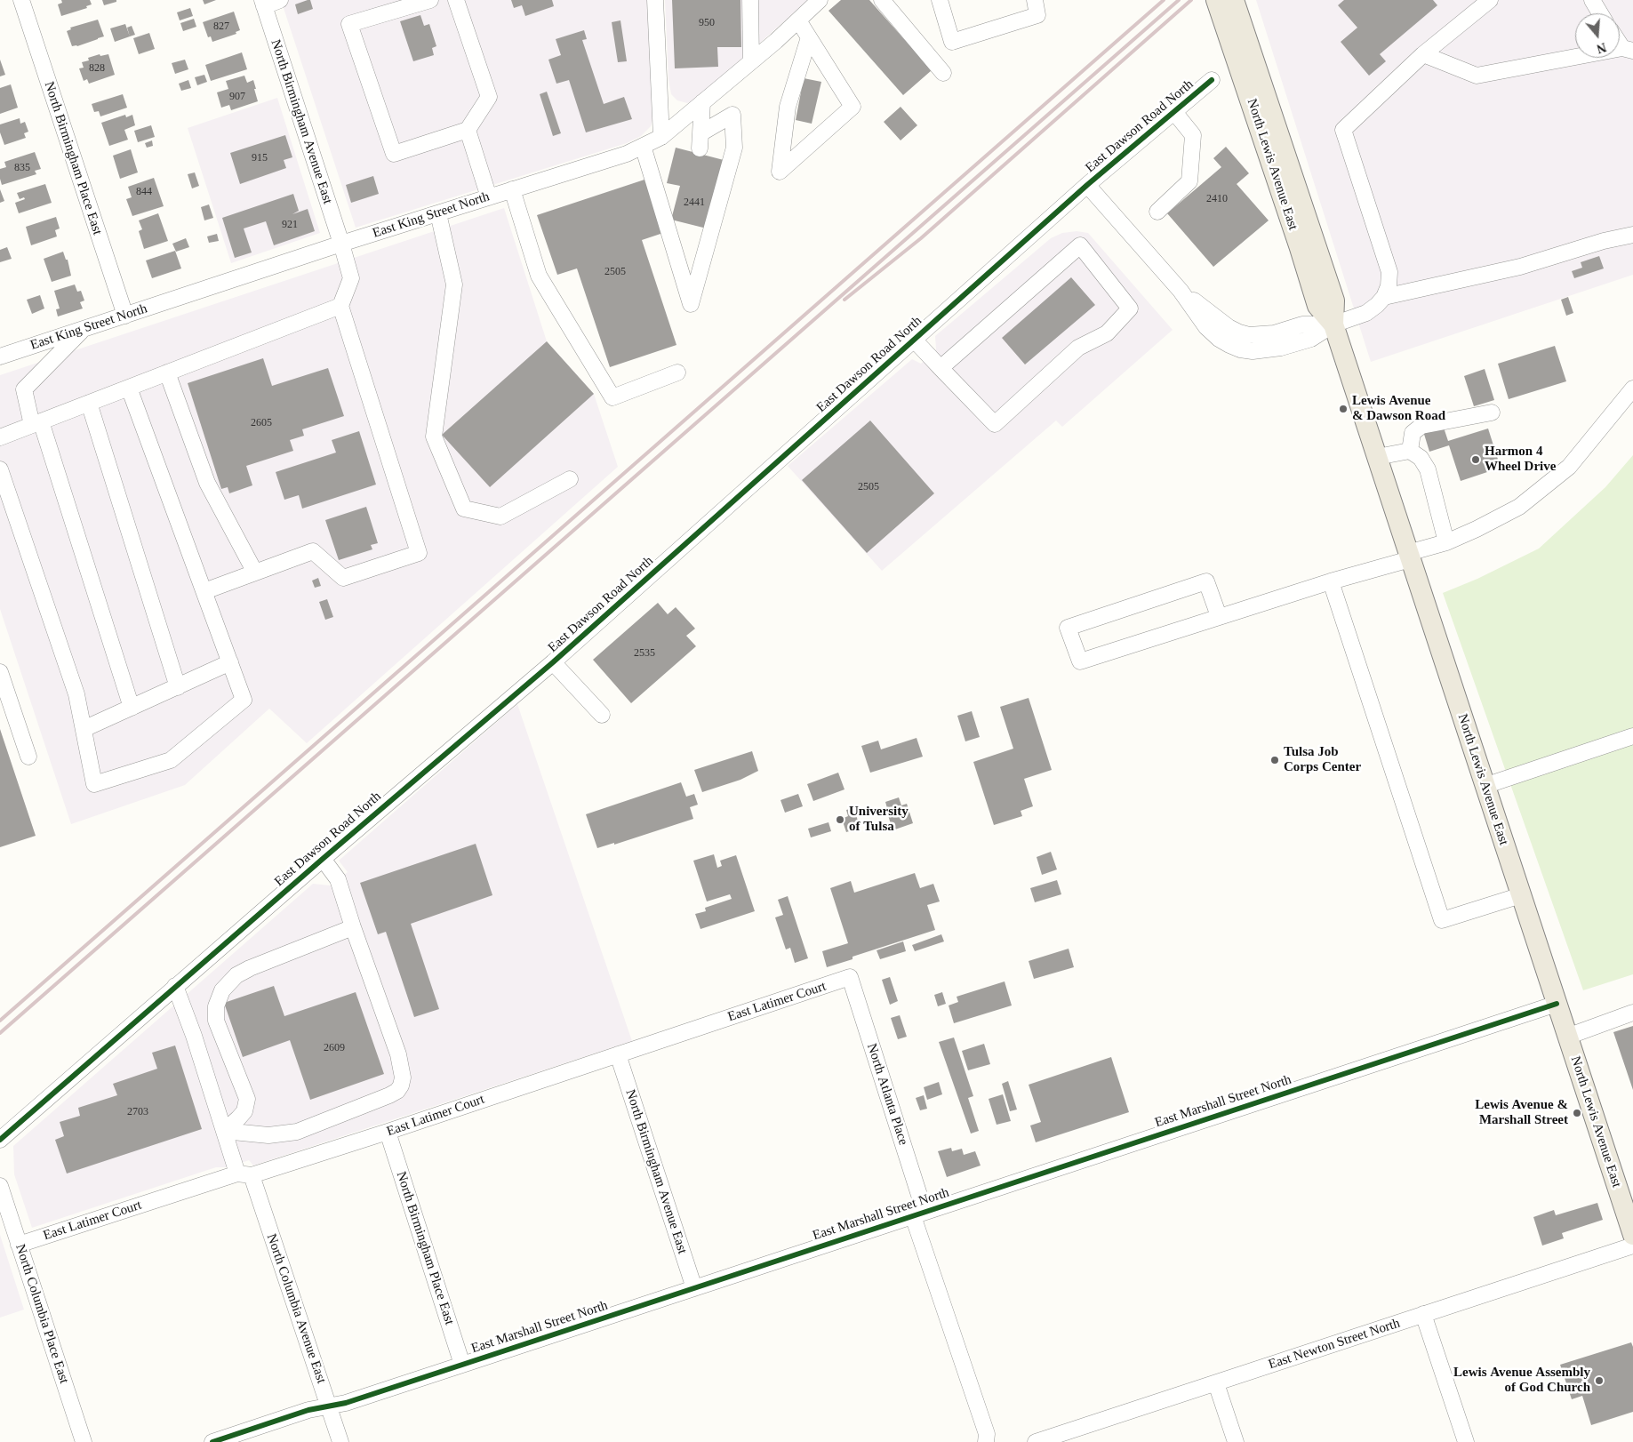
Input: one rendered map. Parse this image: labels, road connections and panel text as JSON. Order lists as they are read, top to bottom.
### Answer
{
  "streets": {
    "main road": ["North Lewis Avenue East"],
    "street": [
      "North Birmingham Avenue East",
      "East Dawson Road North",
      "North Birmingham Place East",
      "East King Street North",
      "East Latimer Court",
      "North Atlanta Place",
      "East Marshall Street North",
      "North Columbia Avenue East",
      "North Columbia Place East",
      "East Newton Street North"
    ]
  },
  "crossings": [
    ["North Birmingham Avenue East", "East King Street North"],
    ["North Birmingham Avenue East", "East Latimer Court"],
    ["North Birmingham Avenue East", "East Marshall Street North"],
    ["East Dawson Road North", "North Lewis Avenue East"],
    ["East Dawson Road North", "North Columbia Avenue East"],
    ["North Birmingham Place East", "East King Street North"],
    ["North Birmingham Place East", "East Latimer Court"],
    ["North Birmingham Place East", "East Marshall Street North"],
    ["North Lewis Avenue East", "East Marshall Street North"],
    ["East Latimer Court", "North Atlanta Place"],
    ["East Latimer Court", "North Columbia Avenue East"],
    ["East Latimer Court", "North Columbia Place East"],
    ["North Atlanta Place", "East Marshall Street North"],
    ["East Marshall Street North", "North Columbia Avenue East"]
  ],
  "places": [
    "Lewis Avenue & Dawson Road",
    "Harmon 4 Wheel Drive",
    "Tulsa Job Corps Center",
    "University of Tulsa",
    "Lewis Avenue & Marshall Street",
    "Lewis Avenue Assembly of God Church"
  ],
  "house_numbers": [
    "950",
    "827",
    "828",
    "907",
    "915",
    "835",
    "844",
    "2410",
    "2441",
    "921",
    "2505",
    "2605",
    "2505",
    "2535",
    "2609",
    "2703"
  ],
  "north": "bottom"
}
